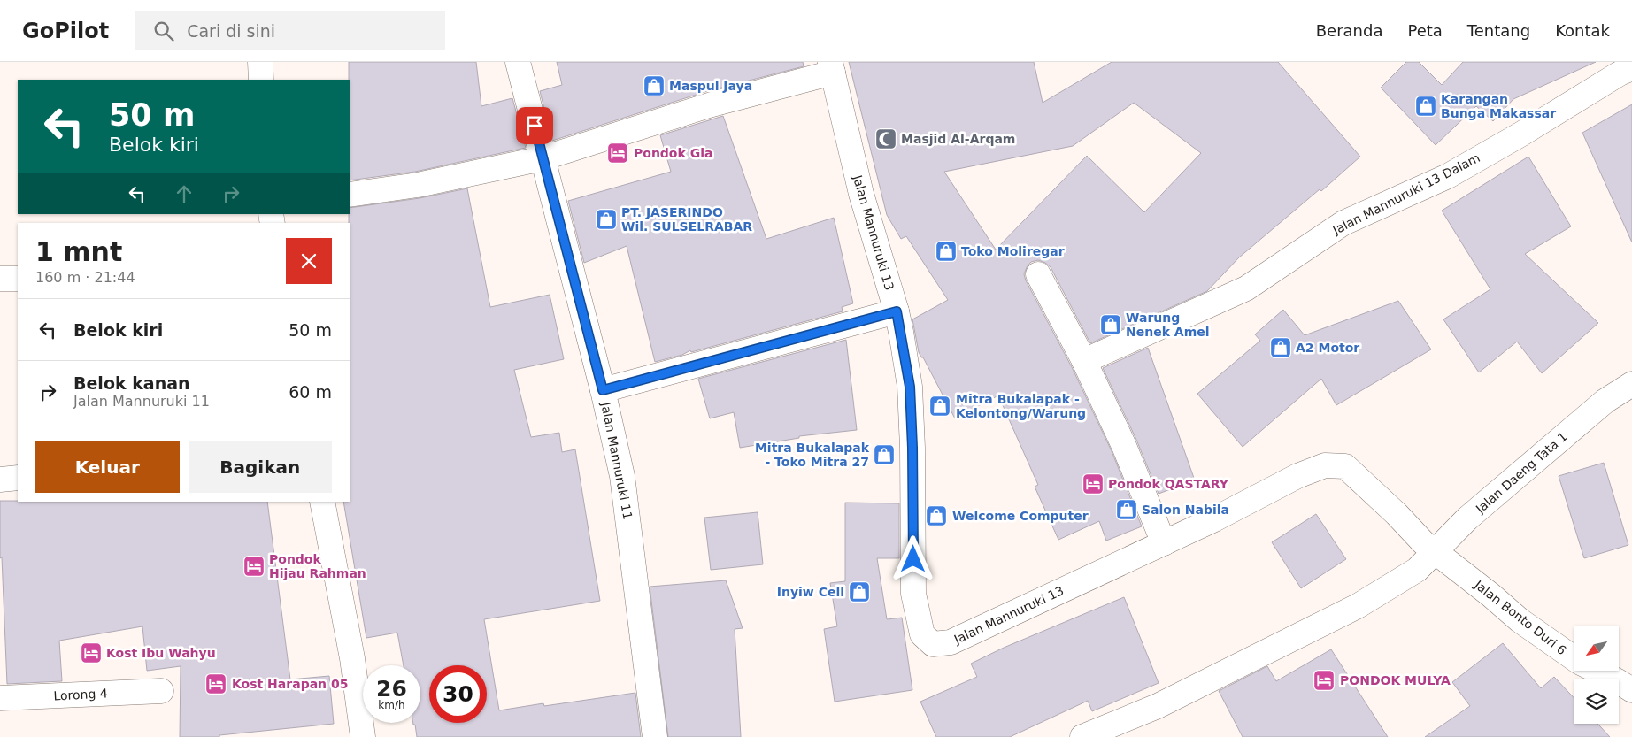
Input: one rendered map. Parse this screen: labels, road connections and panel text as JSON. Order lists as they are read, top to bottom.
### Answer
{
  "streets": {
    "street": [
      "Jalan Mannuruki 13 Dalam",
      "Jalan Mannuruki 13",
      "Jalan Mannuruki 11",
      "Jalan Daeng Tata 1",
      "Jalan Bonto Duri 6",
      "Lorong 4"
    ]
  },
  "crossings": [
    ["Jalan Mannuruki 13", "Jalan Daeng Tata 1"],
    ["Jalan Mannuruki 13", "Jalan Bonto Duri 6"],
    ["Jalan Daeng Tata 1", "Jalan Bonto Duri 6"]
  ],
  "places": {
    "shop": [
      "Maspul Jaya",
      "Karangan Bunga Makassar",
      "PT. JASERINDO Wil. SULSELRABAR",
      "Toko Moliregar",
      "Warung Nenek Amel",
      "A2 Motor",
      "Mitra Bukalapak - Kelontong/Warung",
      "Mitra Bukalapak - Toko Mitra 27",
      "Salon Nabila",
      "Welcome Computer",
      "Inyiw Cell"
    ],
    "mosque": ["Masjid Al-Arqam"],
    "hotel": [
      "Pondok Gia",
      "Pondok QASTARY",
      "Pondok Hijau Rahman",
      "Kost Ibu Wahyu",
      "PONDOK MULYA",
      "Kost Harapan 05"
    ]
  },
  "north": "bottom left",
  "page": {
    "header": "GoPilot",
    "search": "Cari di sini",
    "nav": [
      "Beranda",
      "Peta",
      "Tentang",
      "Kontak"
    ],
    "turn": ["50 m", "Belok kiri"],
    "heading": ["1 mnt", "160 m · 21:44"],
    "list": [
      {
        "name": "Belok kiri",
        "value": "50 m"
      },
      {
        "name": "Belok kanan",
        "note": "Jalan Mannuruki 11",
        "value": "60 m"
      }
    ],
    "buttons": ["Keluar", "Bagikan"],
    "speed": "26 km/h",
    "limit": "30"
  }
}
